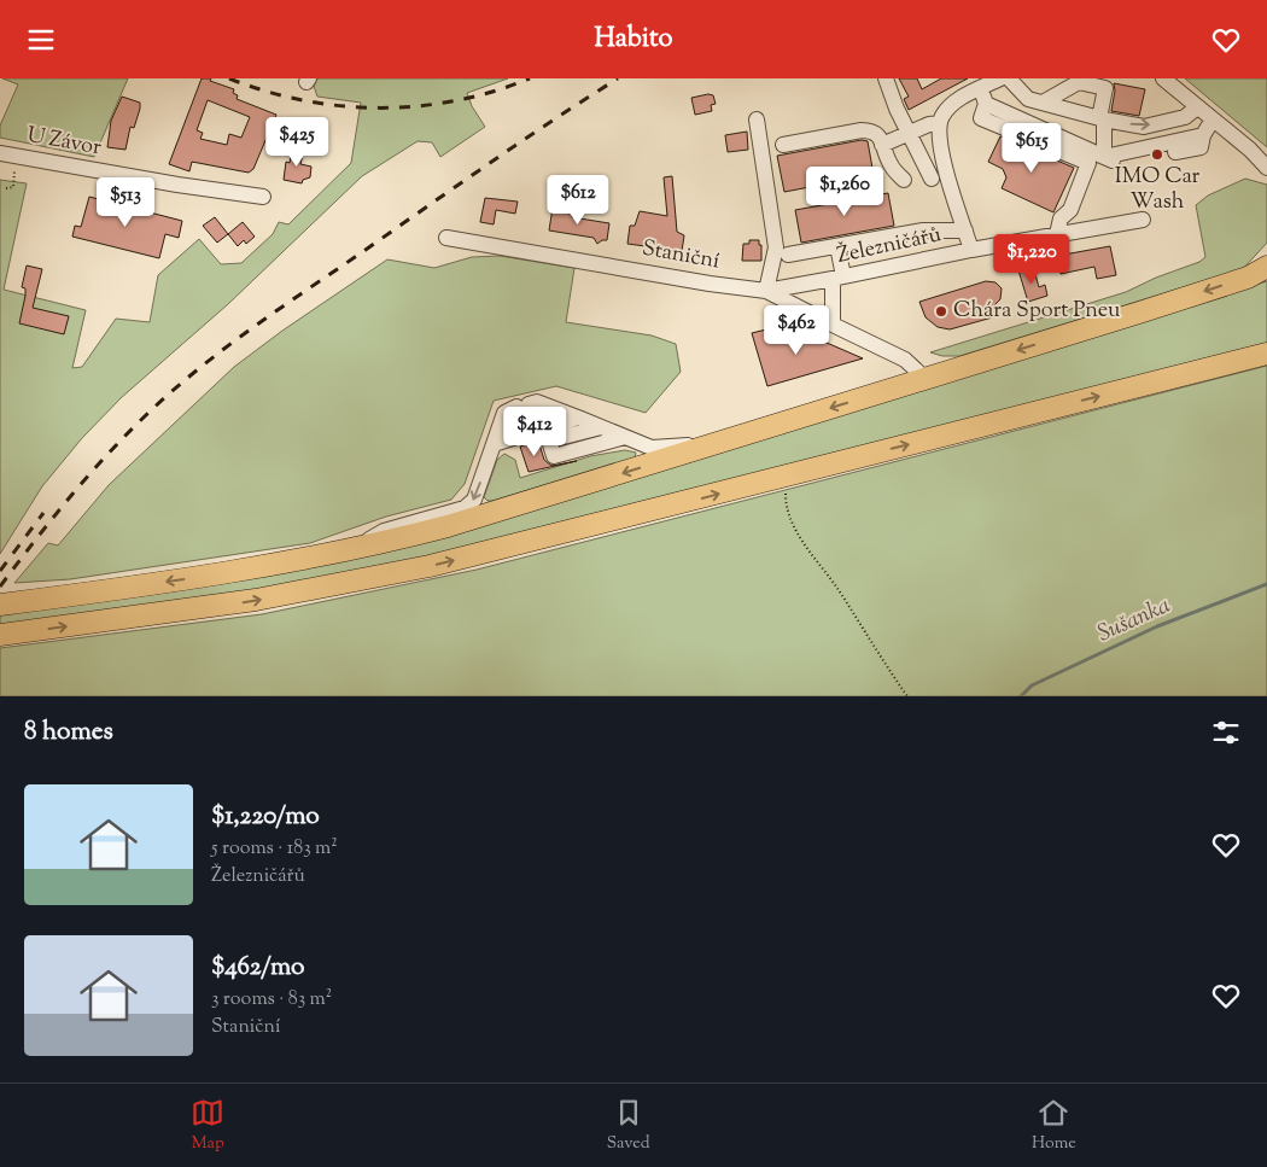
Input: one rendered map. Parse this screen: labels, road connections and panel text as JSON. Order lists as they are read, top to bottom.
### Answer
{
  "streets": {
    "street": ["U Závor", "Železničářů", "Staniční"]
  },
  "crossings": [
    ["Železničářů", "Staniční"]
  ],
  "water": ["Sušanka"],
  "places": ["IMO Car Wash", "Chára Sport Pneu"],
  "page": {
    "header": "Habito",
    "price": [
      "$425",
      "$615",
      "$1,260",
      "$612",
      "$513",
      "$1,220",
      "$462",
      "$412"
    ],
    "heading": "8 homes",
    "list": [
      {
        "name": "$1,220/mo",
        "note": "5 rooms · 183 m² · Železničářů"
      },
      {
        "name": "$462/mo",
        "note": "3 rooms · 83 m² · Staniční"
      }
    ],
    "tabs": ["Map", "Saved", "Home"]
  }
}
